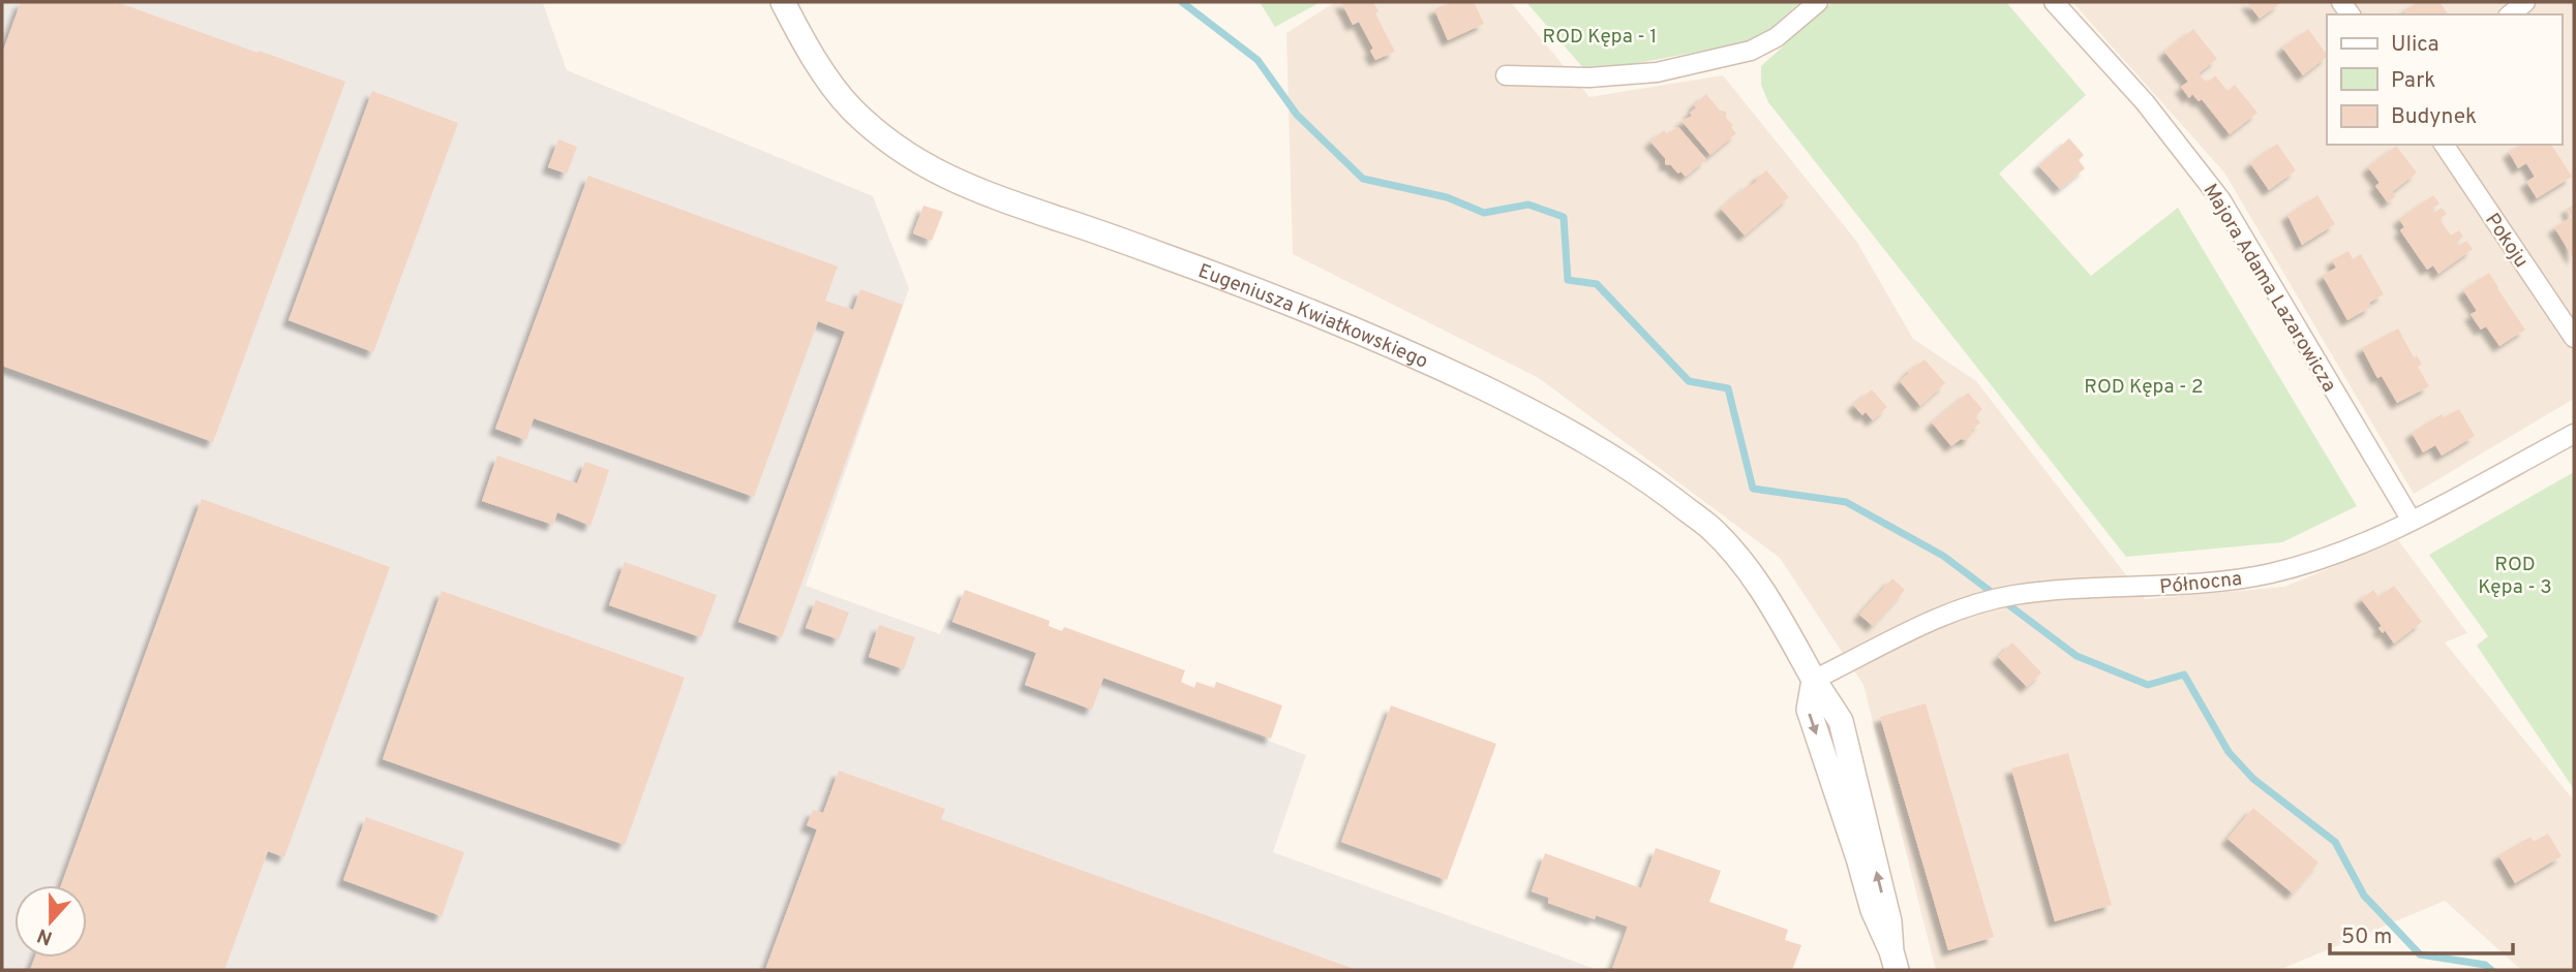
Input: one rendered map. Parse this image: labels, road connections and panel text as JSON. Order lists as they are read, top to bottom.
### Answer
{
  "streets": {
    "street": [
      "Pokoju",
      "Majora Adama Lazarowicza",
      "Eugeniusza Kwiatkowskiego",
      "Północna"
    ]
  },
  "crossings": [
    ["Majora Adama Lazarowicza", "Północna"],
    ["Eugeniusza Kwiatkowskiego", "Północna"]
  ],
  "parks": ["ROD Kępa - 1", "ROD Kępa - 2", "ROD Kępa - 3"],
  "legend": ["Ulica", "Park", "Budynek"],
  "scale_bar": "50 m",
  "north": "bottom"
}
